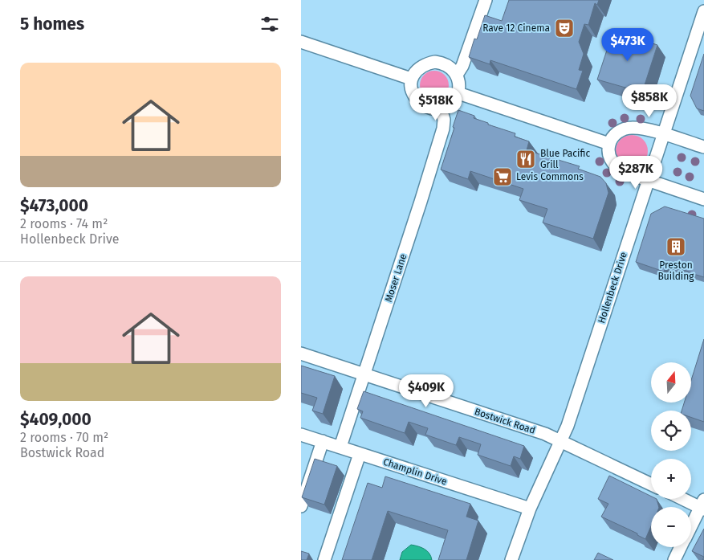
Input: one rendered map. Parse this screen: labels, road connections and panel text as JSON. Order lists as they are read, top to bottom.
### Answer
{
  "streets": {
    "street": [
      "Moser Lane",
      "Hollenbeck Drive",
      "Bostwick Road",
      "Champlin Drive"
    ]
  },
  "crossings": [
    ["Moser Lane", "Bostwick Road"],
    ["Moser Lane", "Champlin Drive"],
    ["Hollenbeck Drive", "Bostwick Road"],
    ["Hollenbeck Drive", "Champlin Drive"]
  ],
  "places": {
    "theatre": ["Rave 12 Cinema"],
    "restaurant": ["Blue Pacific Grill"],
    "supermarket": ["Levis Commons"],
    "building": ["Preston Building"]
  },
  "north": "top",
  "page": {
    "heading": "5 homes",
    "price": [
      "$473K",
      "$858K",
      "$518K",
      "$287K",
      "$409K"
    ],
    "list": [
      {
        "name": "$473,000",
        "note": "2 rooms · 74 m² · Hollenbeck Drive"
      },
      {
        "name": "$409,000",
        "note": "2 rooms · 70 m² · Bostwick Road"
      }
    ],
    "map_buttons": ["+", "−"]
  }
}
